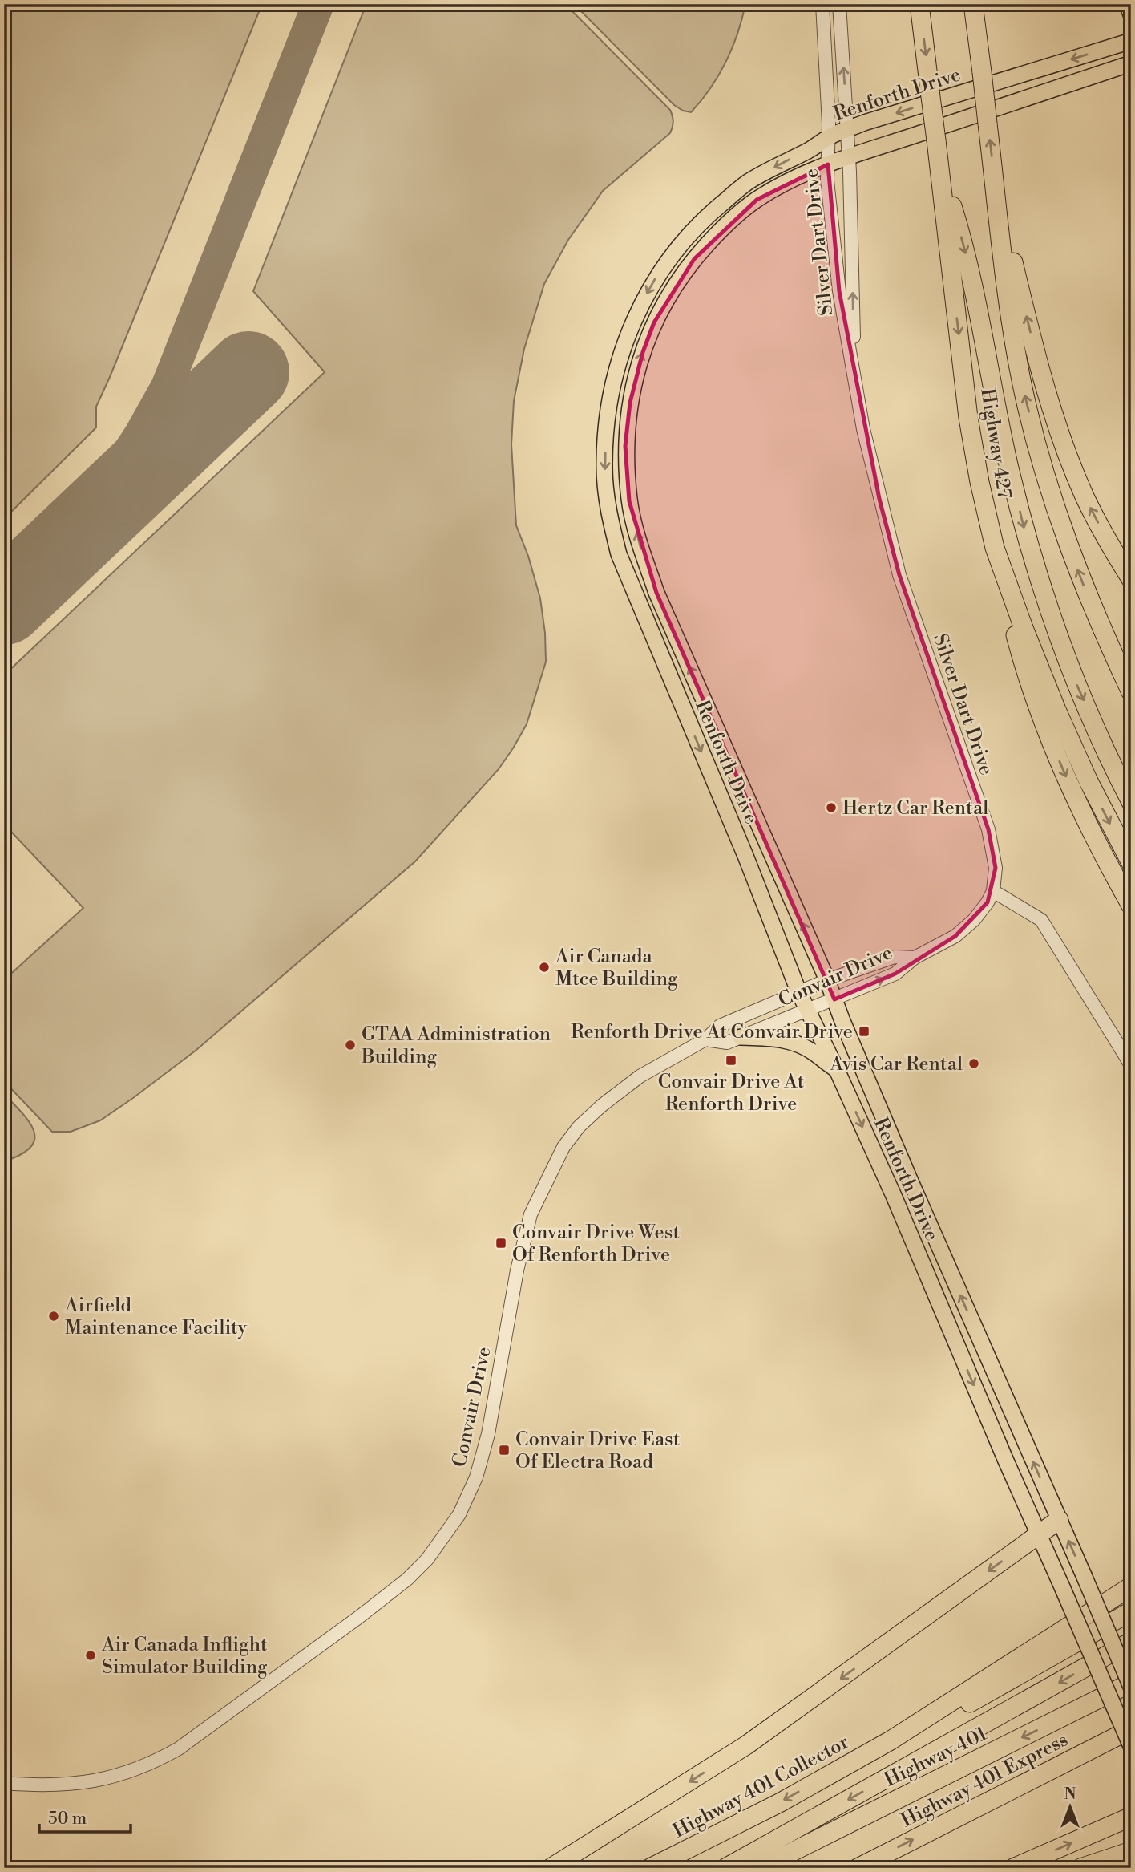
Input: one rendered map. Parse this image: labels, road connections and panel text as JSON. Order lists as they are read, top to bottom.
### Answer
{
  "streets": {
    "highway": [
      "Highway 427",
      "Highway 401",
      "Highway 401 Express",
      "Highway 401 Collector"
    ],
    "main road": ["Renforth Drive"],
    "street": ["Silver Dart Drive", "Convair Drive"]
  },
  "crossings": [
    ["Renforth Drive", "Silver Dart Drive"],
    ["Renforth Drive", "Convair Drive"],
    ["Renforth Drive", "Highway 401"],
    ["Silver Dart Drive", "Convair Drive"]
  ],
  "places": {
    "other": [
      "Hertz Car Rental",
      "Air Canada Mtce Building",
      "GTAA Administration Building",
      "Avis Car Rental",
      "Airfield Maintenance Facility",
      "Air Canada Inflight Simulator Building"
    ],
    "transit": [
      "Renforth Drive At Convair Drive",
      "Convair Drive At Renforth Drive",
      "Convair Drive West Of Renforth Drive",
      "Convair Drive East Of Electra Road"
    ]
  },
  "scale_bar": "50 m",
  "north": "top"
}
